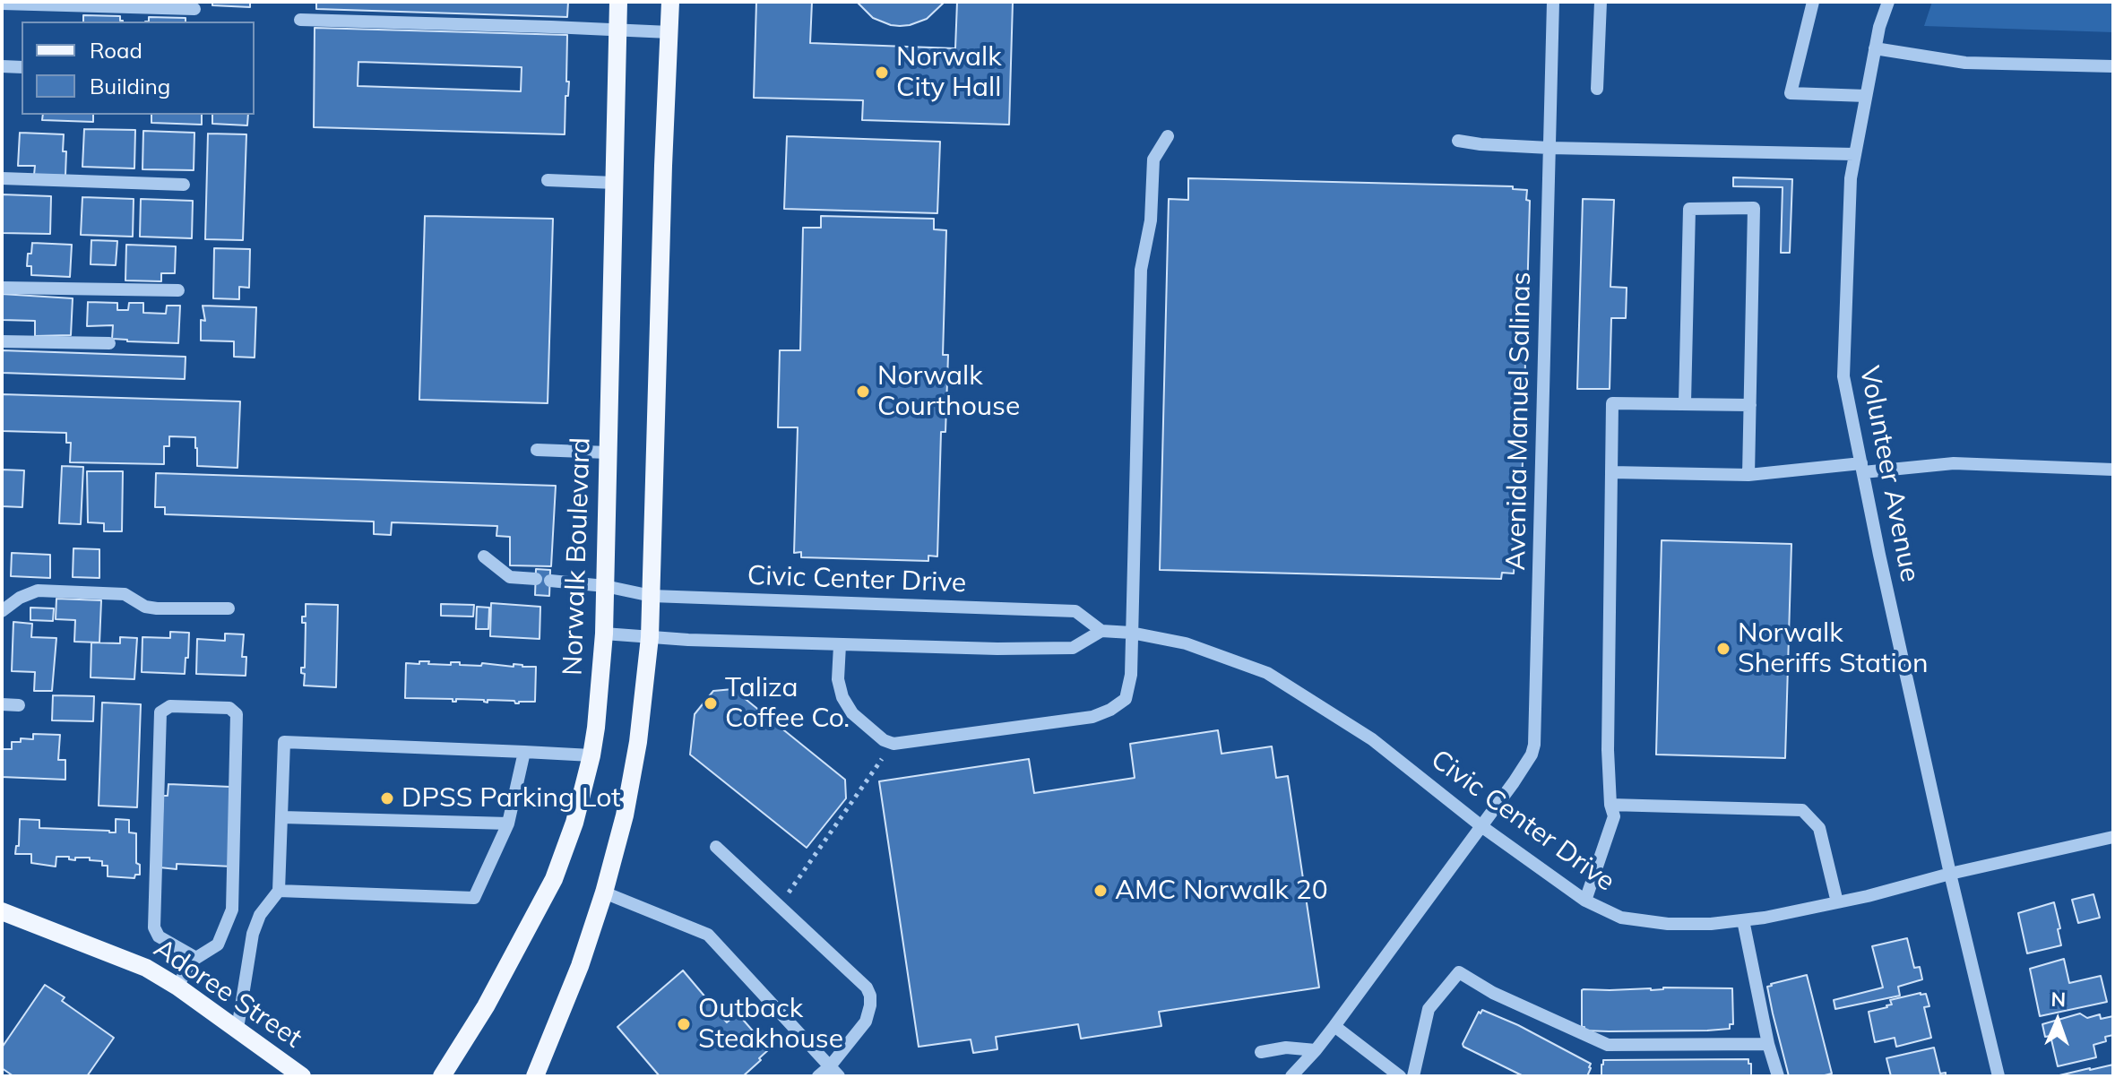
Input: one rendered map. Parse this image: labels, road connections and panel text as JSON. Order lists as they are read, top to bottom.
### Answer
{
  "streets": {
    "main road": ["Norwalk Boulevard", "Adoree Street"],
    "street": ["Avenida Manuel Salinas", "Volunteer Avenue", "Civic Center Drive"]
  },
  "crossings": [
    ["Avenida Manuel Salinas", "Civic Center Drive"],
    ["Volunteer Avenue", "Civic Center Drive"],
    ["Norwalk Boulevard", "Civic Center Drive"]
  ],
  "places": [
    "Norwalk City Hall",
    "Norwalk Courthouse",
    "Norwalk Sheriffs Station",
    "Taliza Coffee Co.",
    "DPSS Parking Lot",
    "AMC Norwalk 20",
    "Outback Steakhouse"
  ],
  "legend": ["Road", "Building"],
  "north": "top"
}
